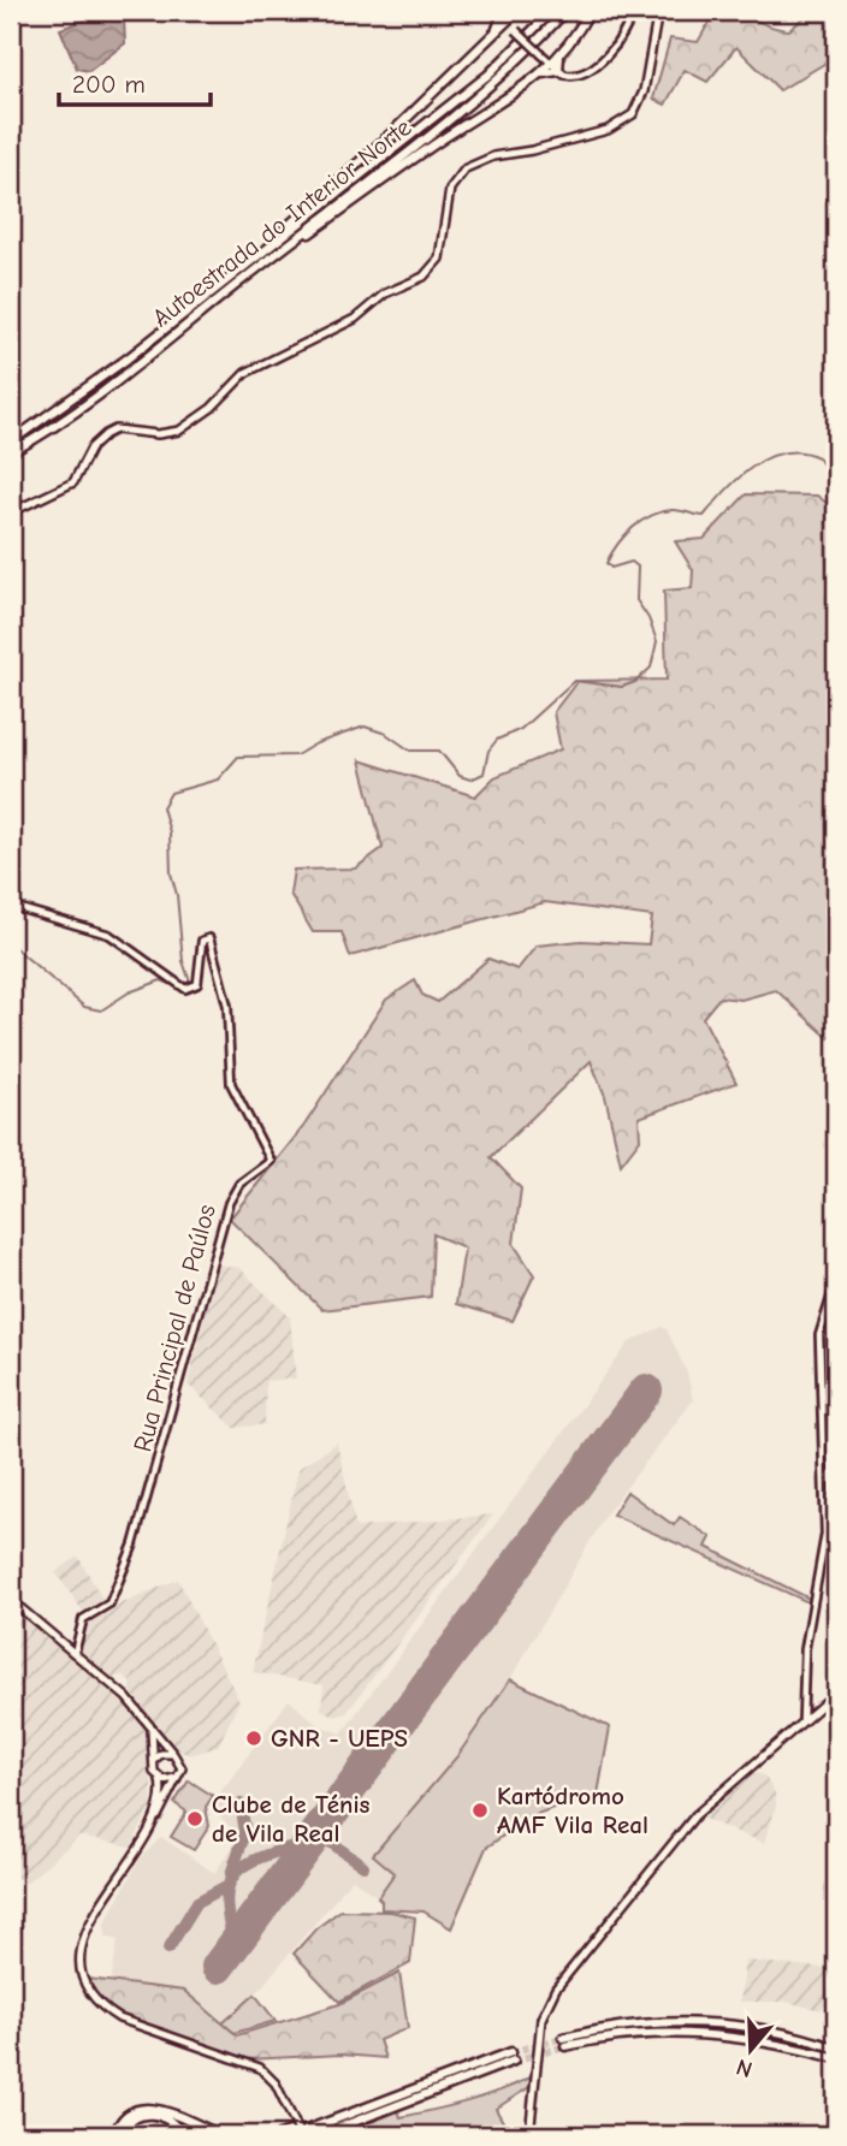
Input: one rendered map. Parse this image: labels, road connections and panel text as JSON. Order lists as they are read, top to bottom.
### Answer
{
  "streets": {
    "highway": ["Autoestrada do Interior Norte"],
    "street": ["Rua Principal de Paúlos"]
  },
  "places": ["GNR - UEPS", "Kartódromo AMF Vila Real", "Clube de Ténis de Vila Real"],
  "scale_bar": "200 m",
  "north": "bottom"
}
